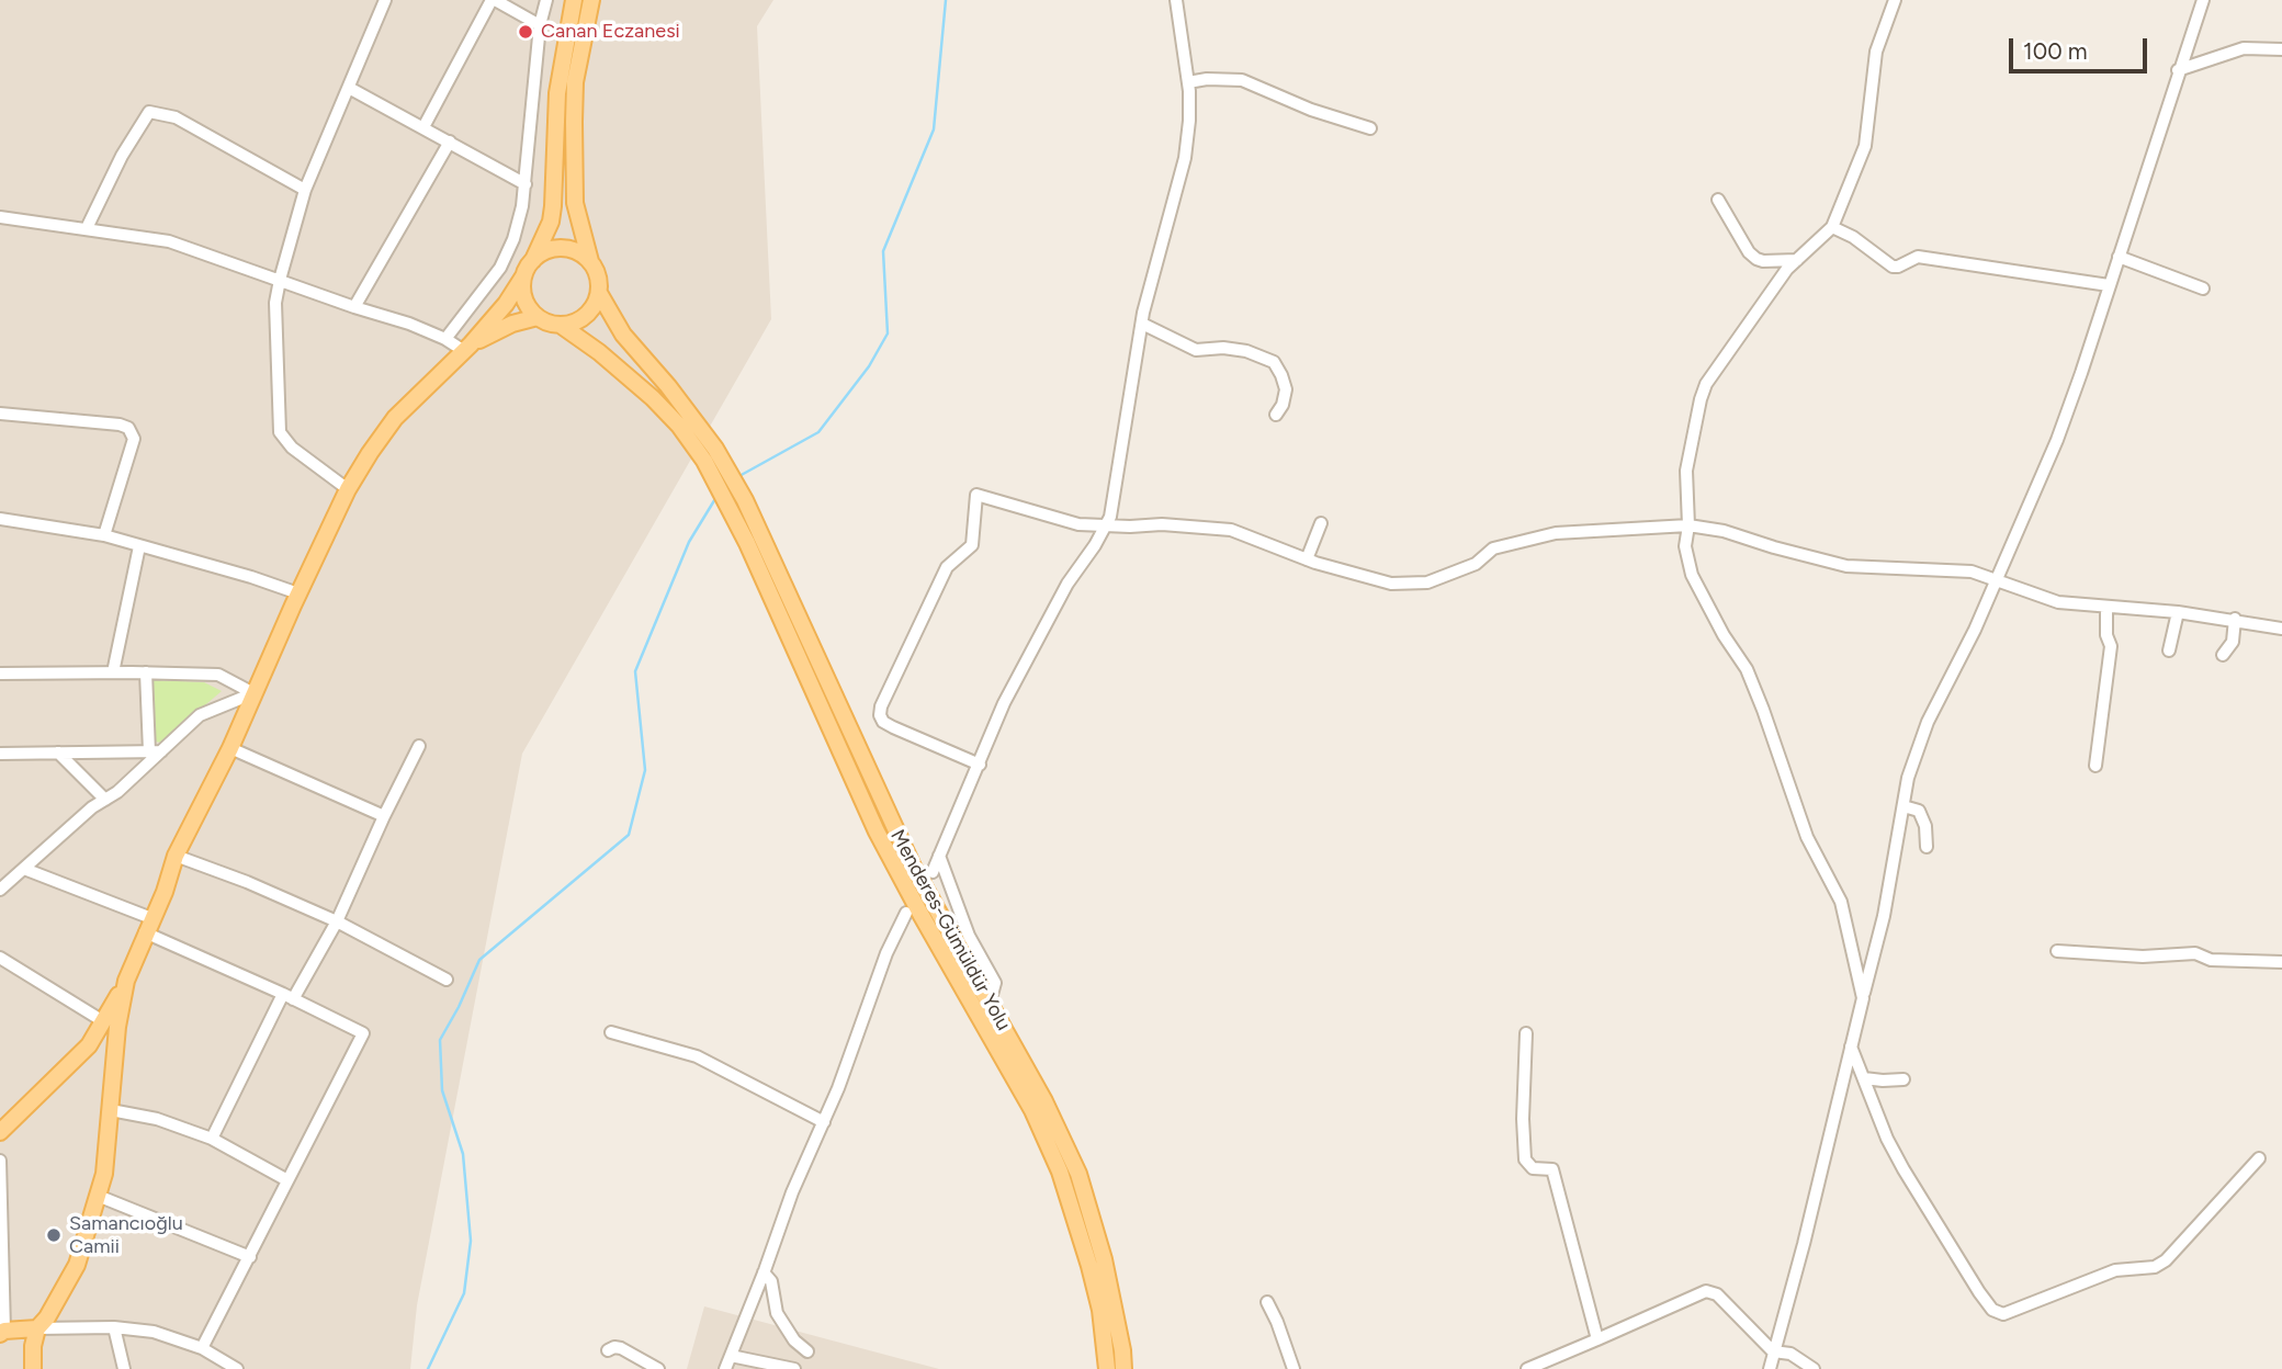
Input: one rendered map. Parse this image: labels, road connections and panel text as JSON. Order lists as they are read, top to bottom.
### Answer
{
  "streets": {
    "main road": ["Menderes-Gümüldür Yolu"]
  },
  "places": ["Canan Eczanesi", "Samancıoğlu Camii"],
  "scale_bar": "100 m"
}
